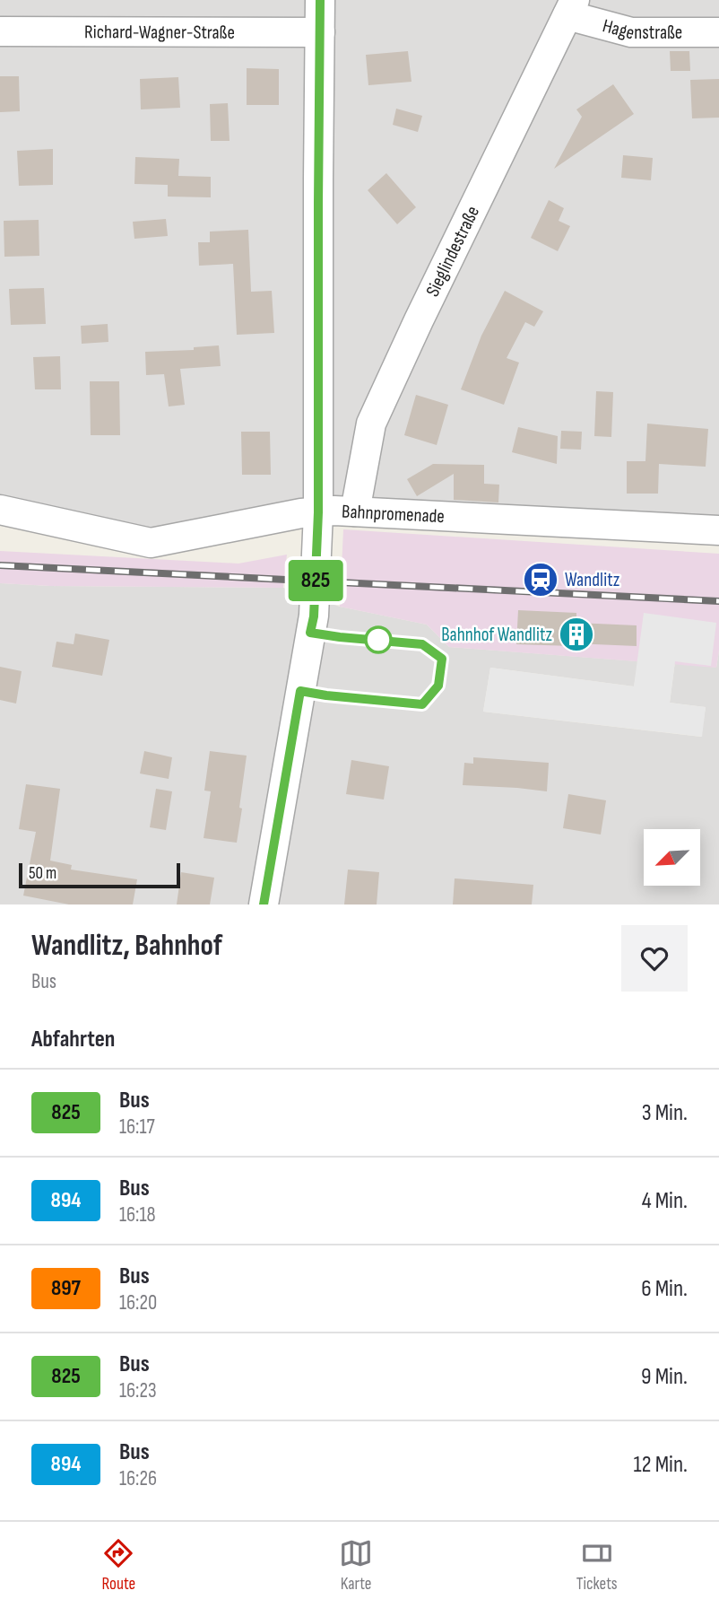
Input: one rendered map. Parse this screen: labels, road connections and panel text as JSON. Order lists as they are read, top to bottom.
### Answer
{
  "streets": {
    "street": [
      "Hagenstraße",
      "Richard-Wagner-Straße",
      "Sieglindestraße",
      "Bahnpromenade"
    ]
  },
  "crossings": [
    ["Hagenstraße", "Sieglindestraße"],
    ["Sieglindestraße", "Bahnpromenade"]
  ],
  "places": {
    "station": ["Wandlitz"],
    "building": ["Bahnhof Wandlitz"]
  },
  "lines": ["bus line 825"],
  "scale_bar": "50 m",
  "north": "bottom left",
  "page": {
    "on_map": "825",
    "scale": "50 m",
    "heading": [
      ["Wandlitz, Bahnhof", "Bus"],
      "Abfahrten"
    ],
    "list": [
      {
        "mark": "825",
        "name": "Bus",
        "note": "16:17",
        "value": "3 Min."
      },
      {
        "mark": "894",
        "name": "Bus",
        "note": "16:18",
        "value": "4 Min."
      },
      {
        "mark": "897",
        "name": "Bus",
        "note": "16:20",
        "value": "6 Min."
      },
      {
        "mark": "825",
        "name": "Bus",
        "note": "16:23",
        "value": "9 Min."
      },
      {
        "mark": "894",
        "name": "Bus",
        "note": "16:26",
        "value": "12 Min."
      }
    ],
    "tabs": ["Route", "Karte", "Tickets"]
  }
}
